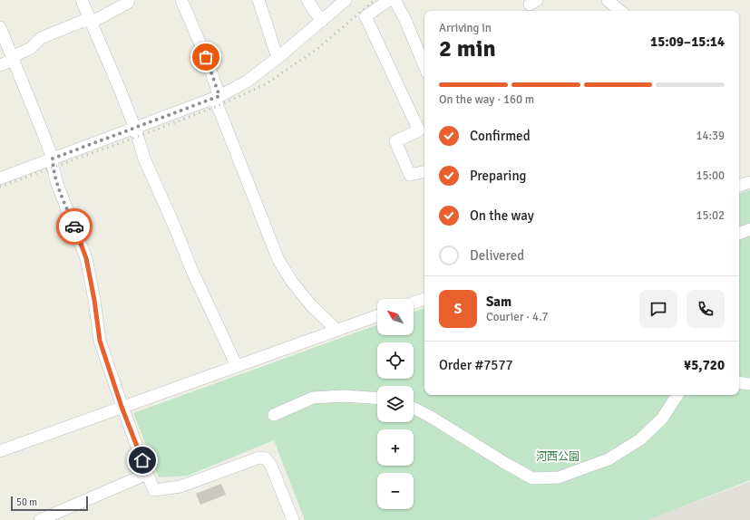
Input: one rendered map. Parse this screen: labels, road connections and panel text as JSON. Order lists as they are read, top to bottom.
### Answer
{
  "parks": ["河西公園"],
  "scale_bar": "50 m",
  "north": "top left",
  "page": {
    "heading": ["2 min", "Arriving in", "15:09–15:14"],
    "panel": [
      "Sam",
      "Courier · 4.7",
      "Order #7577",
      "¥5,720"
    ],
    "bar": "On the way · 160 m",
    "list": [
      ["Confirmed", "14:39"],
      ["Preparing", "15:00"],
      ["On the way", "15:02"],
      "Delivered"
    ],
    "round": "S",
    "map_buttons": ["+", "−"],
    "scale": "50 m"
  }
}
